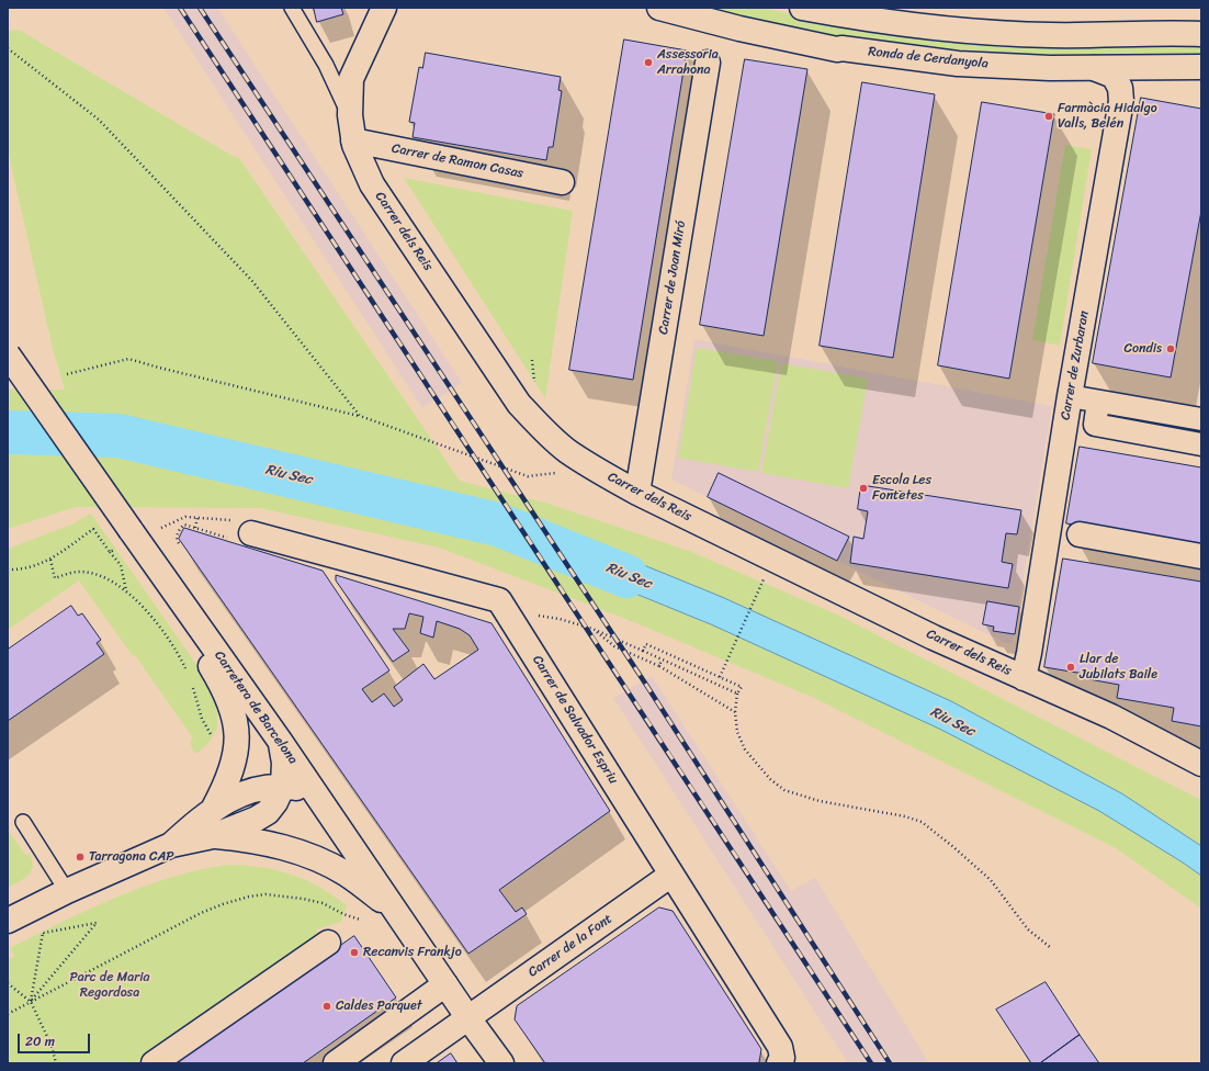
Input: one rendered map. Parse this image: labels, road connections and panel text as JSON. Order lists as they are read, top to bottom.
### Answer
{
  "streets": {
    "street": [
      "Ronda de Cerdanyola",
      "Carrer de Ramon Casas",
      "Carrer dels Reis",
      "Carrer de Joan Miró",
      "Carrer de Zurbaran",
      "Carretera de Barcelona",
      "Carrer de Salvador Espriu",
      "Carrer de la Font"
    ]
  },
  "crossings": [
    ["Ronda de Cerdanyola", "Carrer de Zurbaran"],
    ["Carrer de Ramon Casas", "Carrer dels Reis"],
    ["Carrer dels Reis", "Carrer de Joan Miró"],
    ["Carrer dels Reis", "Carrer de Zurbaran"],
    ["Carretera de Barcelona", "Carrer de la Font"],
    ["Carrer de Salvador Espriu", "Carrer de la Font"]
  ],
  "water": ["Riu Sec"],
  "parks": ["Parc de Maria Regordosa"],
  "places": [
    "Assessoria Arrahona",
    "Farmàcia Hidalgo Valls, Belén",
    "Condis",
    "Escola Les Fontetes",
    "Llar de Jubilats Baile",
    "Tarragona CAP",
    "Recanvis Frankjo",
    "Caldes Parquet"
  ],
  "scale_bar": "20 m"
}
